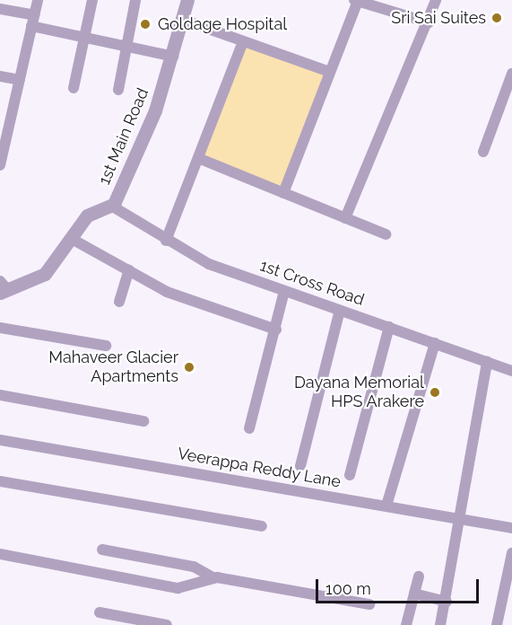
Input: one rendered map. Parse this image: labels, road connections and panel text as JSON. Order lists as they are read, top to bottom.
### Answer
{
  "streets": {
    "street": ["1st Main Road", "1st Cross Road", "Veerappa Reddy Lane"]
  },
  "crossings": [
    ["1st Main Road", "1st Cross Road"]
  ],
  "places": [
    "Sri Sai Suites",
    "Goldage Hospital",
    "Mahaveer Glacier Apartments",
    "Dayana Memorial HPS Arakere"
  ],
  "scale_bar": "100 m"
}
